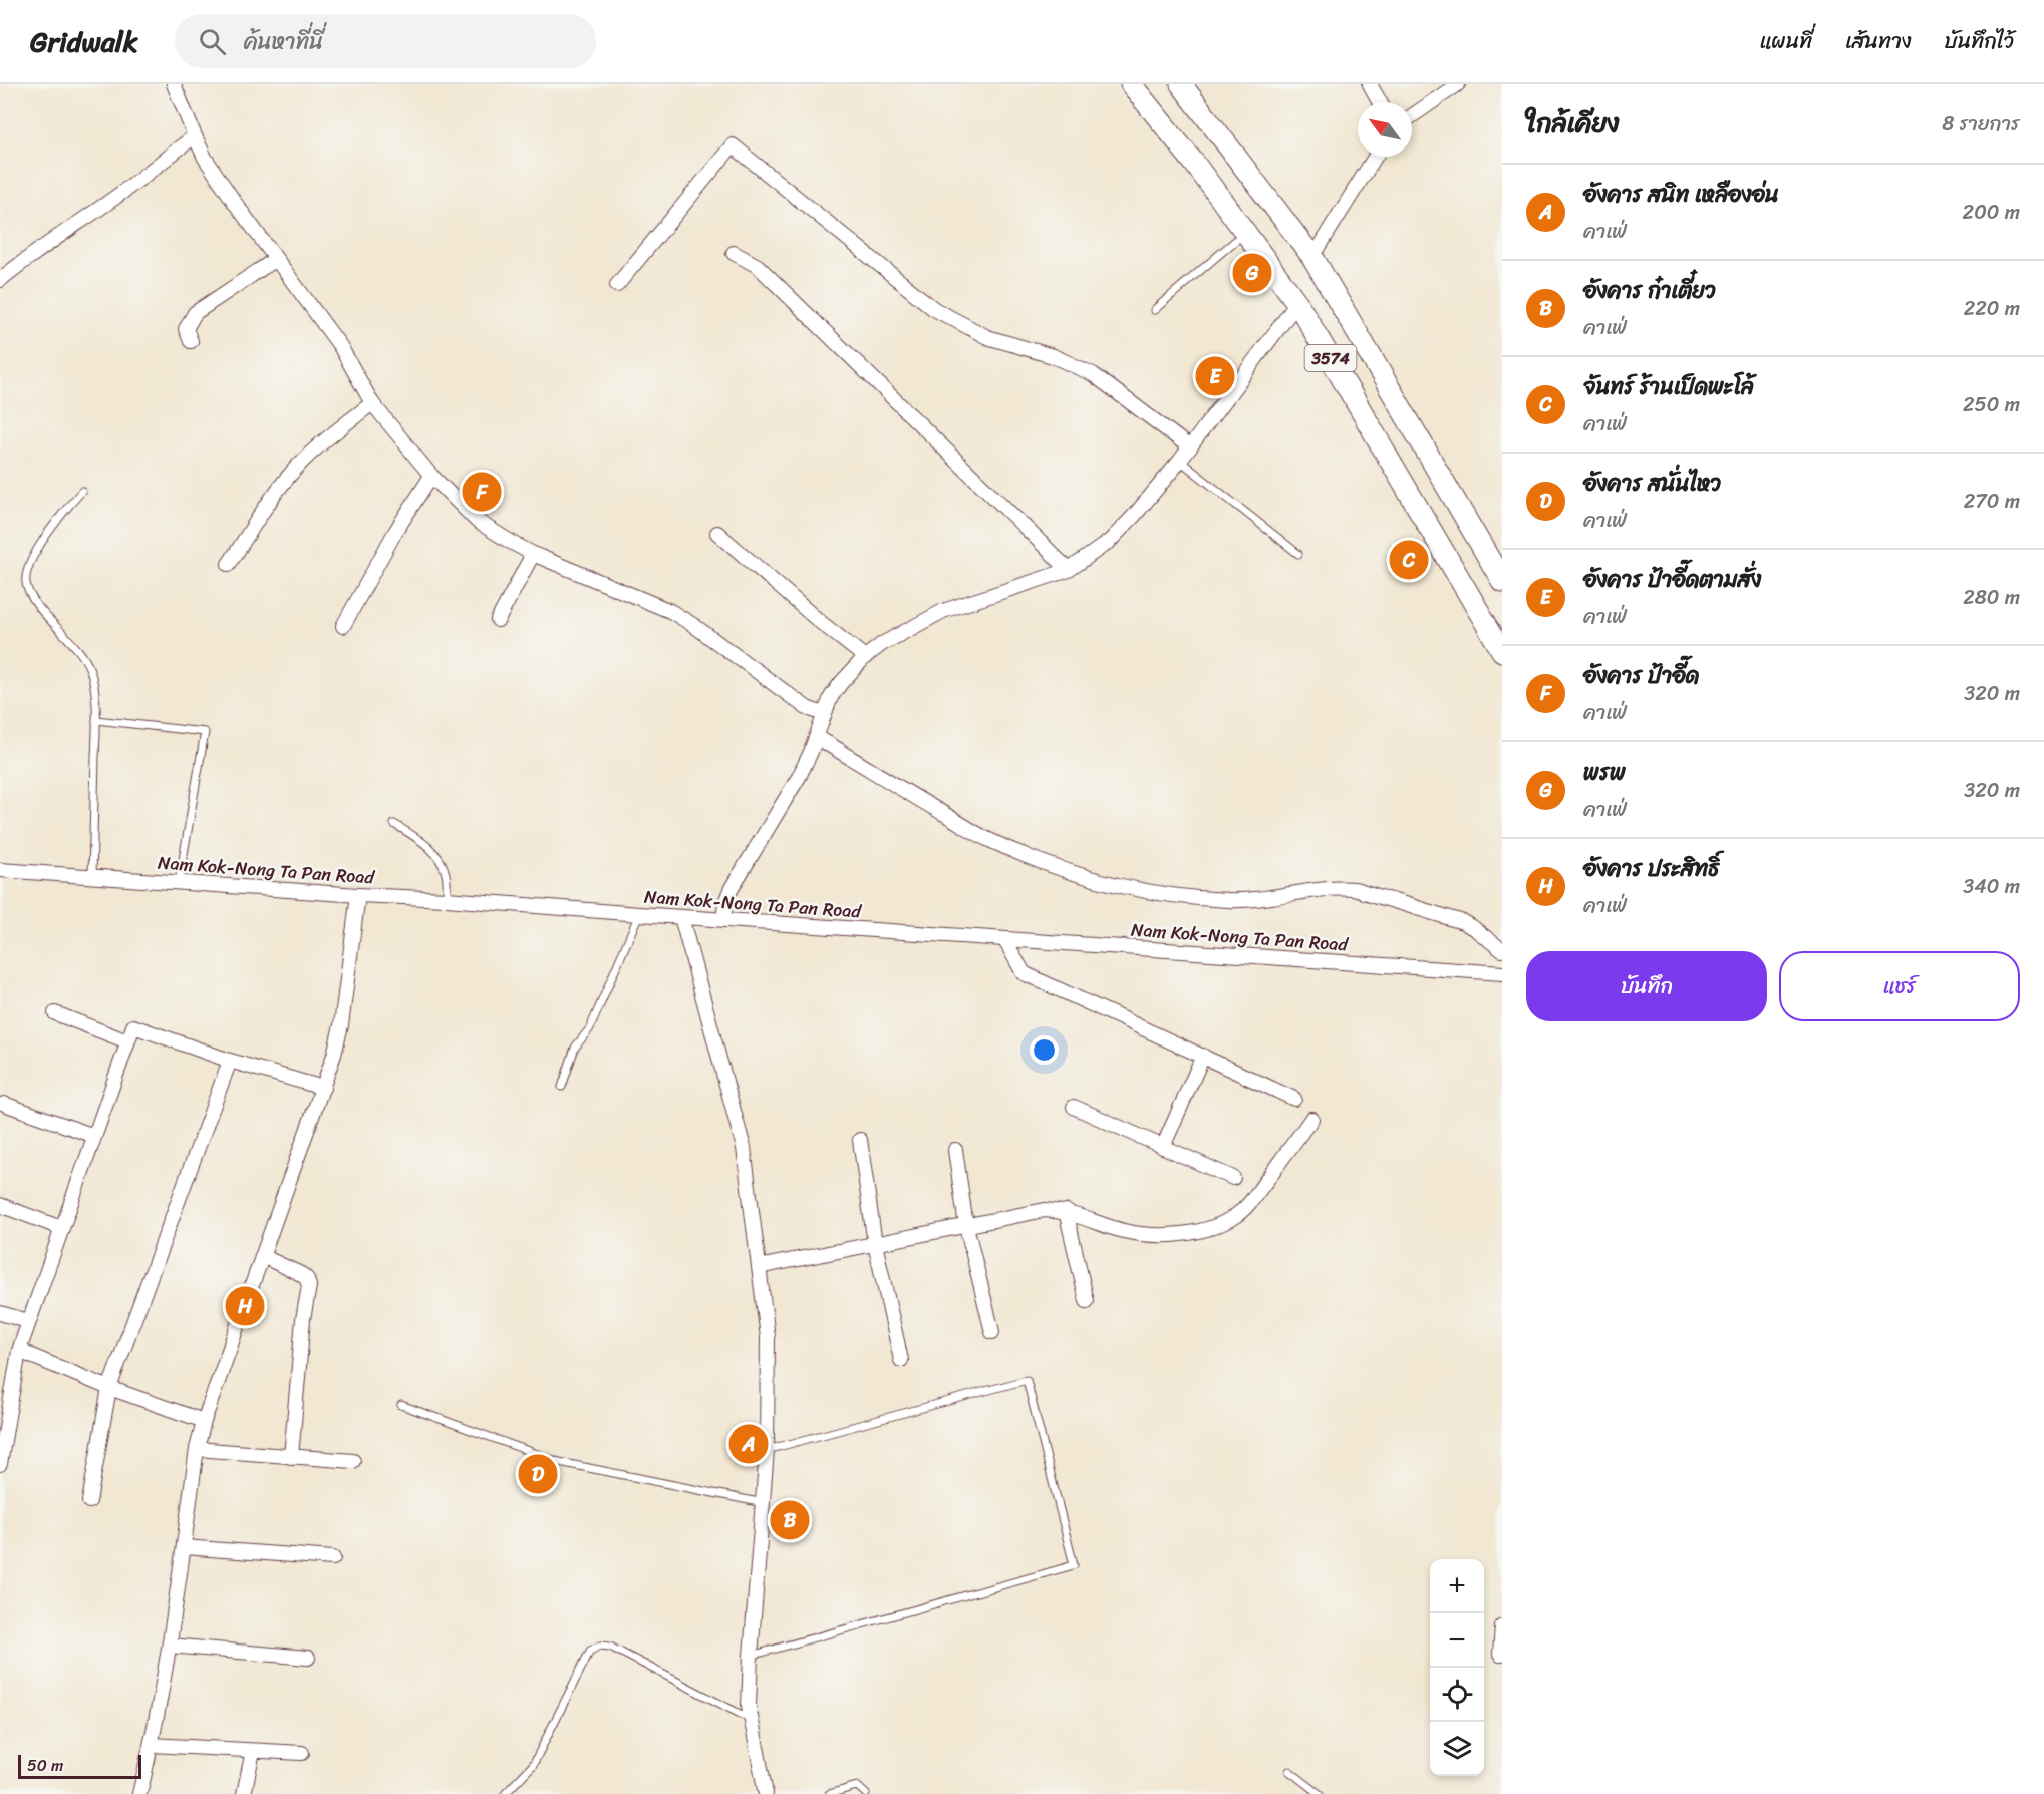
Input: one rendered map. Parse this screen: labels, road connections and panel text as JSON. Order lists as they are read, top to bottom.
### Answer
{
  "streets": {
    "main road": ["3574"],
    "street": ["Nam Kok-Nong Ta Pan Road"]
  },
  "scale_bar": "50 m",
  "north": "top left",
  "page": {
    "header": "Gridwalk",
    "search": "ค้นหาที่นี่",
    "nav": ["แผนที่", "เส้นทาง", "บันทึกไว้"],
    "heading": ["ใกล้เคียง", "8 รายการ"],
    "list": [
      {
        "mark": "A",
        "name": "อังคาร สนิท เหลืองอ่น",
        "note": "คาเฟ่",
        "value": "200 m"
      },
      {
        "mark": "B",
        "name": "อังคาร ก๋าเตี๋ยว",
        "note": "คาเฟ่",
        "value": "220 m"
      },
      {
        "mark": "C",
        "name": "จันทร์ ร้านเป็ดพะโล้",
        "note": "คาเฟ่",
        "value": "250 m"
      },
      {
        "mark": "D",
        "name": "อังคาร สนั่นไหว",
        "note": "คาเฟ่",
        "value": "270 m"
      },
      {
        "mark": "E",
        "name": "อังคาร ป้าอี๊ดตามสั่ง",
        "note": "คาเฟ่",
        "value": "280 m"
      },
      {
        "mark": "F",
        "name": "อังคาร ป้าอี๊ด",
        "note": "คาเฟ่",
        "value": "320 m"
      },
      {
        "mark": "G",
        "name": "พรพ",
        "note": "คาเฟ่",
        "value": "320 m"
      },
      {
        "mark": "H",
        "name": "อังคาร ประสิทธิ์",
        "note": "คาเฟ่",
        "value": "340 m"
      }
    ],
    "pins": [
      "G",
      "E",
      "F",
      "C",
      "H",
      "A",
      "D",
      "B"
    ],
    "buttons": ["บันทึก", "แชร์"],
    "map_buttons": ["+", "−"],
    "scale": "50 m"
  }
}
